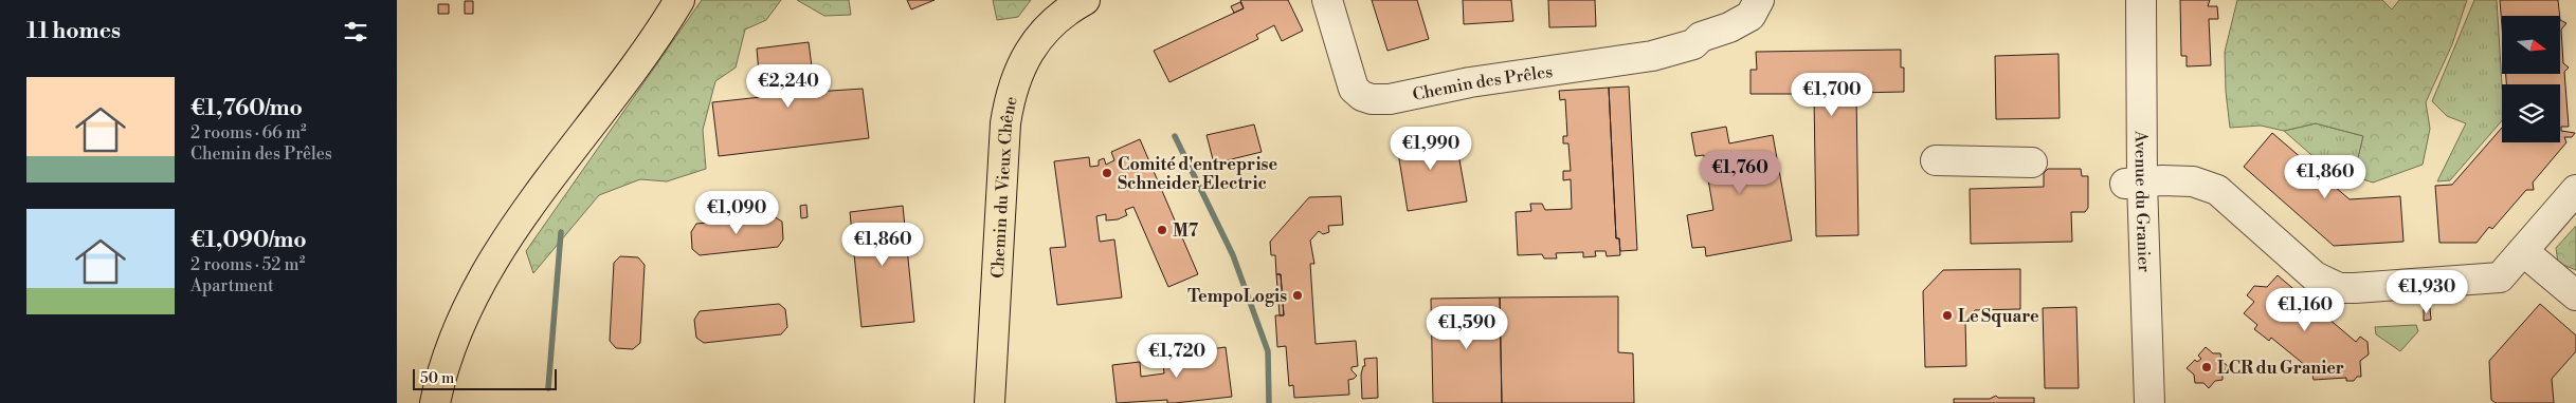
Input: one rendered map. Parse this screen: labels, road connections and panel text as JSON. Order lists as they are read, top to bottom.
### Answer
{
  "streets": {
    "main road": ["Chemin du Vieux Chêne"],
    "street": ["Chemin des Prêles", "Avenue du Granier"]
  },
  "places": [
    "Comité d'entreprise Schneider Electric",
    "M7",
    "TempoLogis",
    "Le Square",
    "LCR du Granier"
  ],
  "scale_bar": "50 m",
  "north": "right",
  "page": {
    "heading": "11 homes",
    "list": [
      {
        "name": "€1,760/mo",
        "note": "2 rooms · 66 m² · Chemin des Prêles"
      },
      {
        "name": "€1,090/mo",
        "note": "2 rooms · 52 m² · Apartment"
      }
    ],
    "price": [
      "€2,240",
      "€1,700",
      "€1,990",
      "€1,760",
      "€1,860",
      "€1,090",
      "€1,860",
      "€1,930",
      "€1,160",
      "€1,590",
      "€1,720"
    ],
    "scale": "50 m"
  }
}
